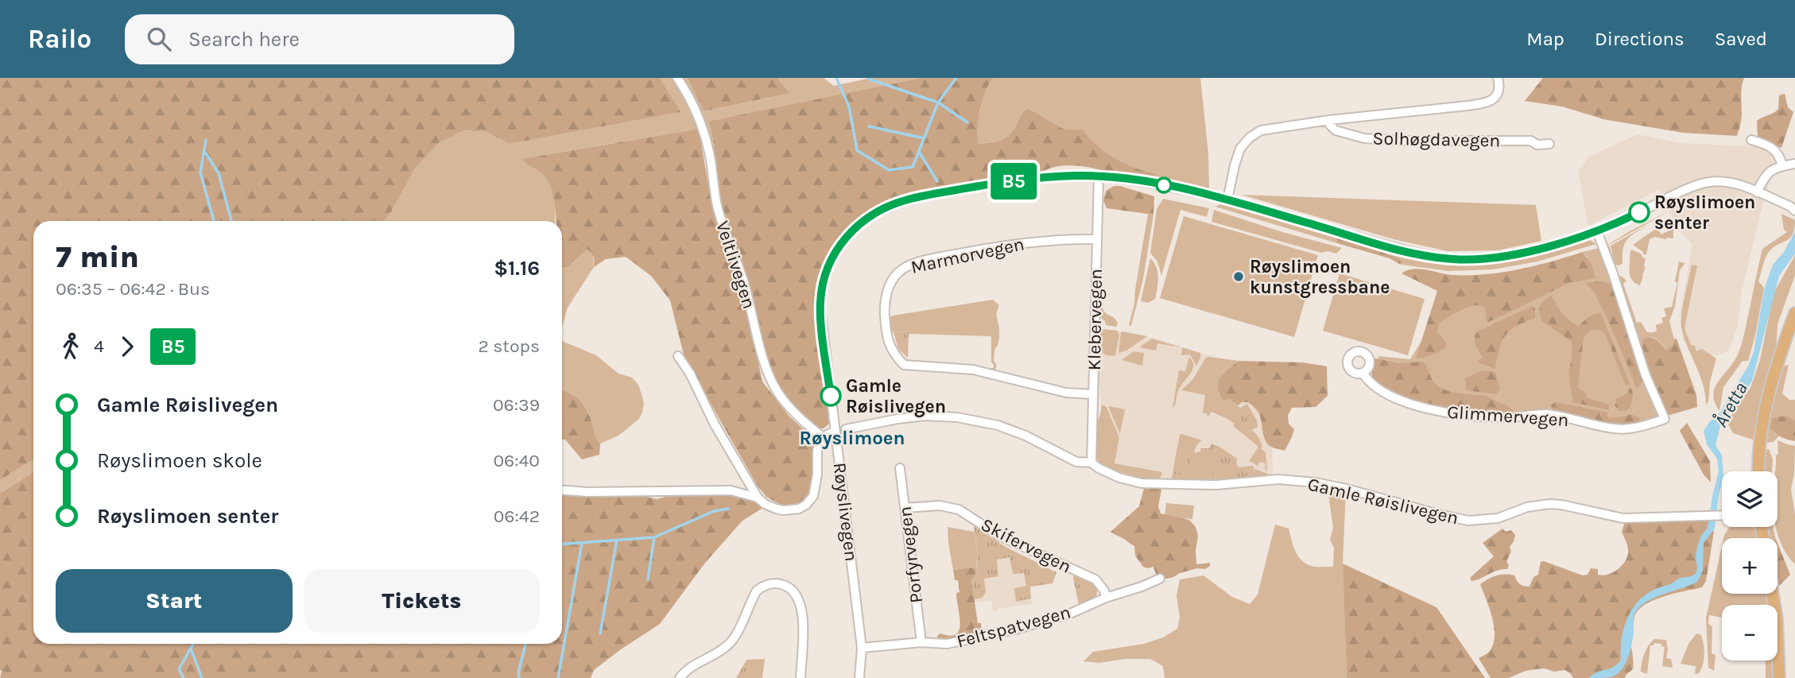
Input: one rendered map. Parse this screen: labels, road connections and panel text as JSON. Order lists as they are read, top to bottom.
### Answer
{
  "streets": {
    "street": [
      "Solhøgdavegen",
      "Marmorvegen",
      "Veltlivegen",
      "Klebervegen",
      "Glimmervegen",
      "Gamle Røislivegen",
      "Røyslivegen",
      "Skifervegen",
      "Porfyrvegen",
      "Feltspatvegen"
    ]
  },
  "crossings": [
    ["Solhøgdavegen", "Røyslivegen"],
    ["Marmorvegen", "Klebervegen"],
    ["Klebervegen", "Gamle Røislivegen"],
    ["Klebervegen", "Røyslivegen"],
    ["Glimmervegen", "Røyslivegen"],
    ["Røyslivegen", "Feltspatvegen"],
    ["Skifervegen", "Porfyrvegen"],
    ["Skifervegen", "Feltspatvegen"],
    ["Porfyrvegen", "Feltspatvegen"]
  ],
  "districts": ["Røyslimoen"],
  "water": ["Åretta"],
  "places": ["Røyslimoen senter", "Røyslimoen kunstgressbane", "Gamle Røislivegen"],
  "lines": ["bus line B5"],
  "page": {
    "header": "Railo",
    "search": "Search here",
    "nav": ["Map", "Directions", "Saved"],
    "on_map": "B5",
    "heading": ["7 min", "06:35 – 06:42 · Bus", "$1.16"],
    "legs": ["4", "B5", "2 stops"],
    "list": [
      {
        "name": "Gamle Røislivegen",
        "value": "06:39"
      },
      {
        "name": "Røyslimoen skole",
        "value": "06:40"
      },
      {
        "name": "Røyslimoen senter",
        "value": "06:42"
      }
    ],
    "map_buttons": ["+", "−"],
    "buttons": ["Start", "Tickets"]
  }
}
